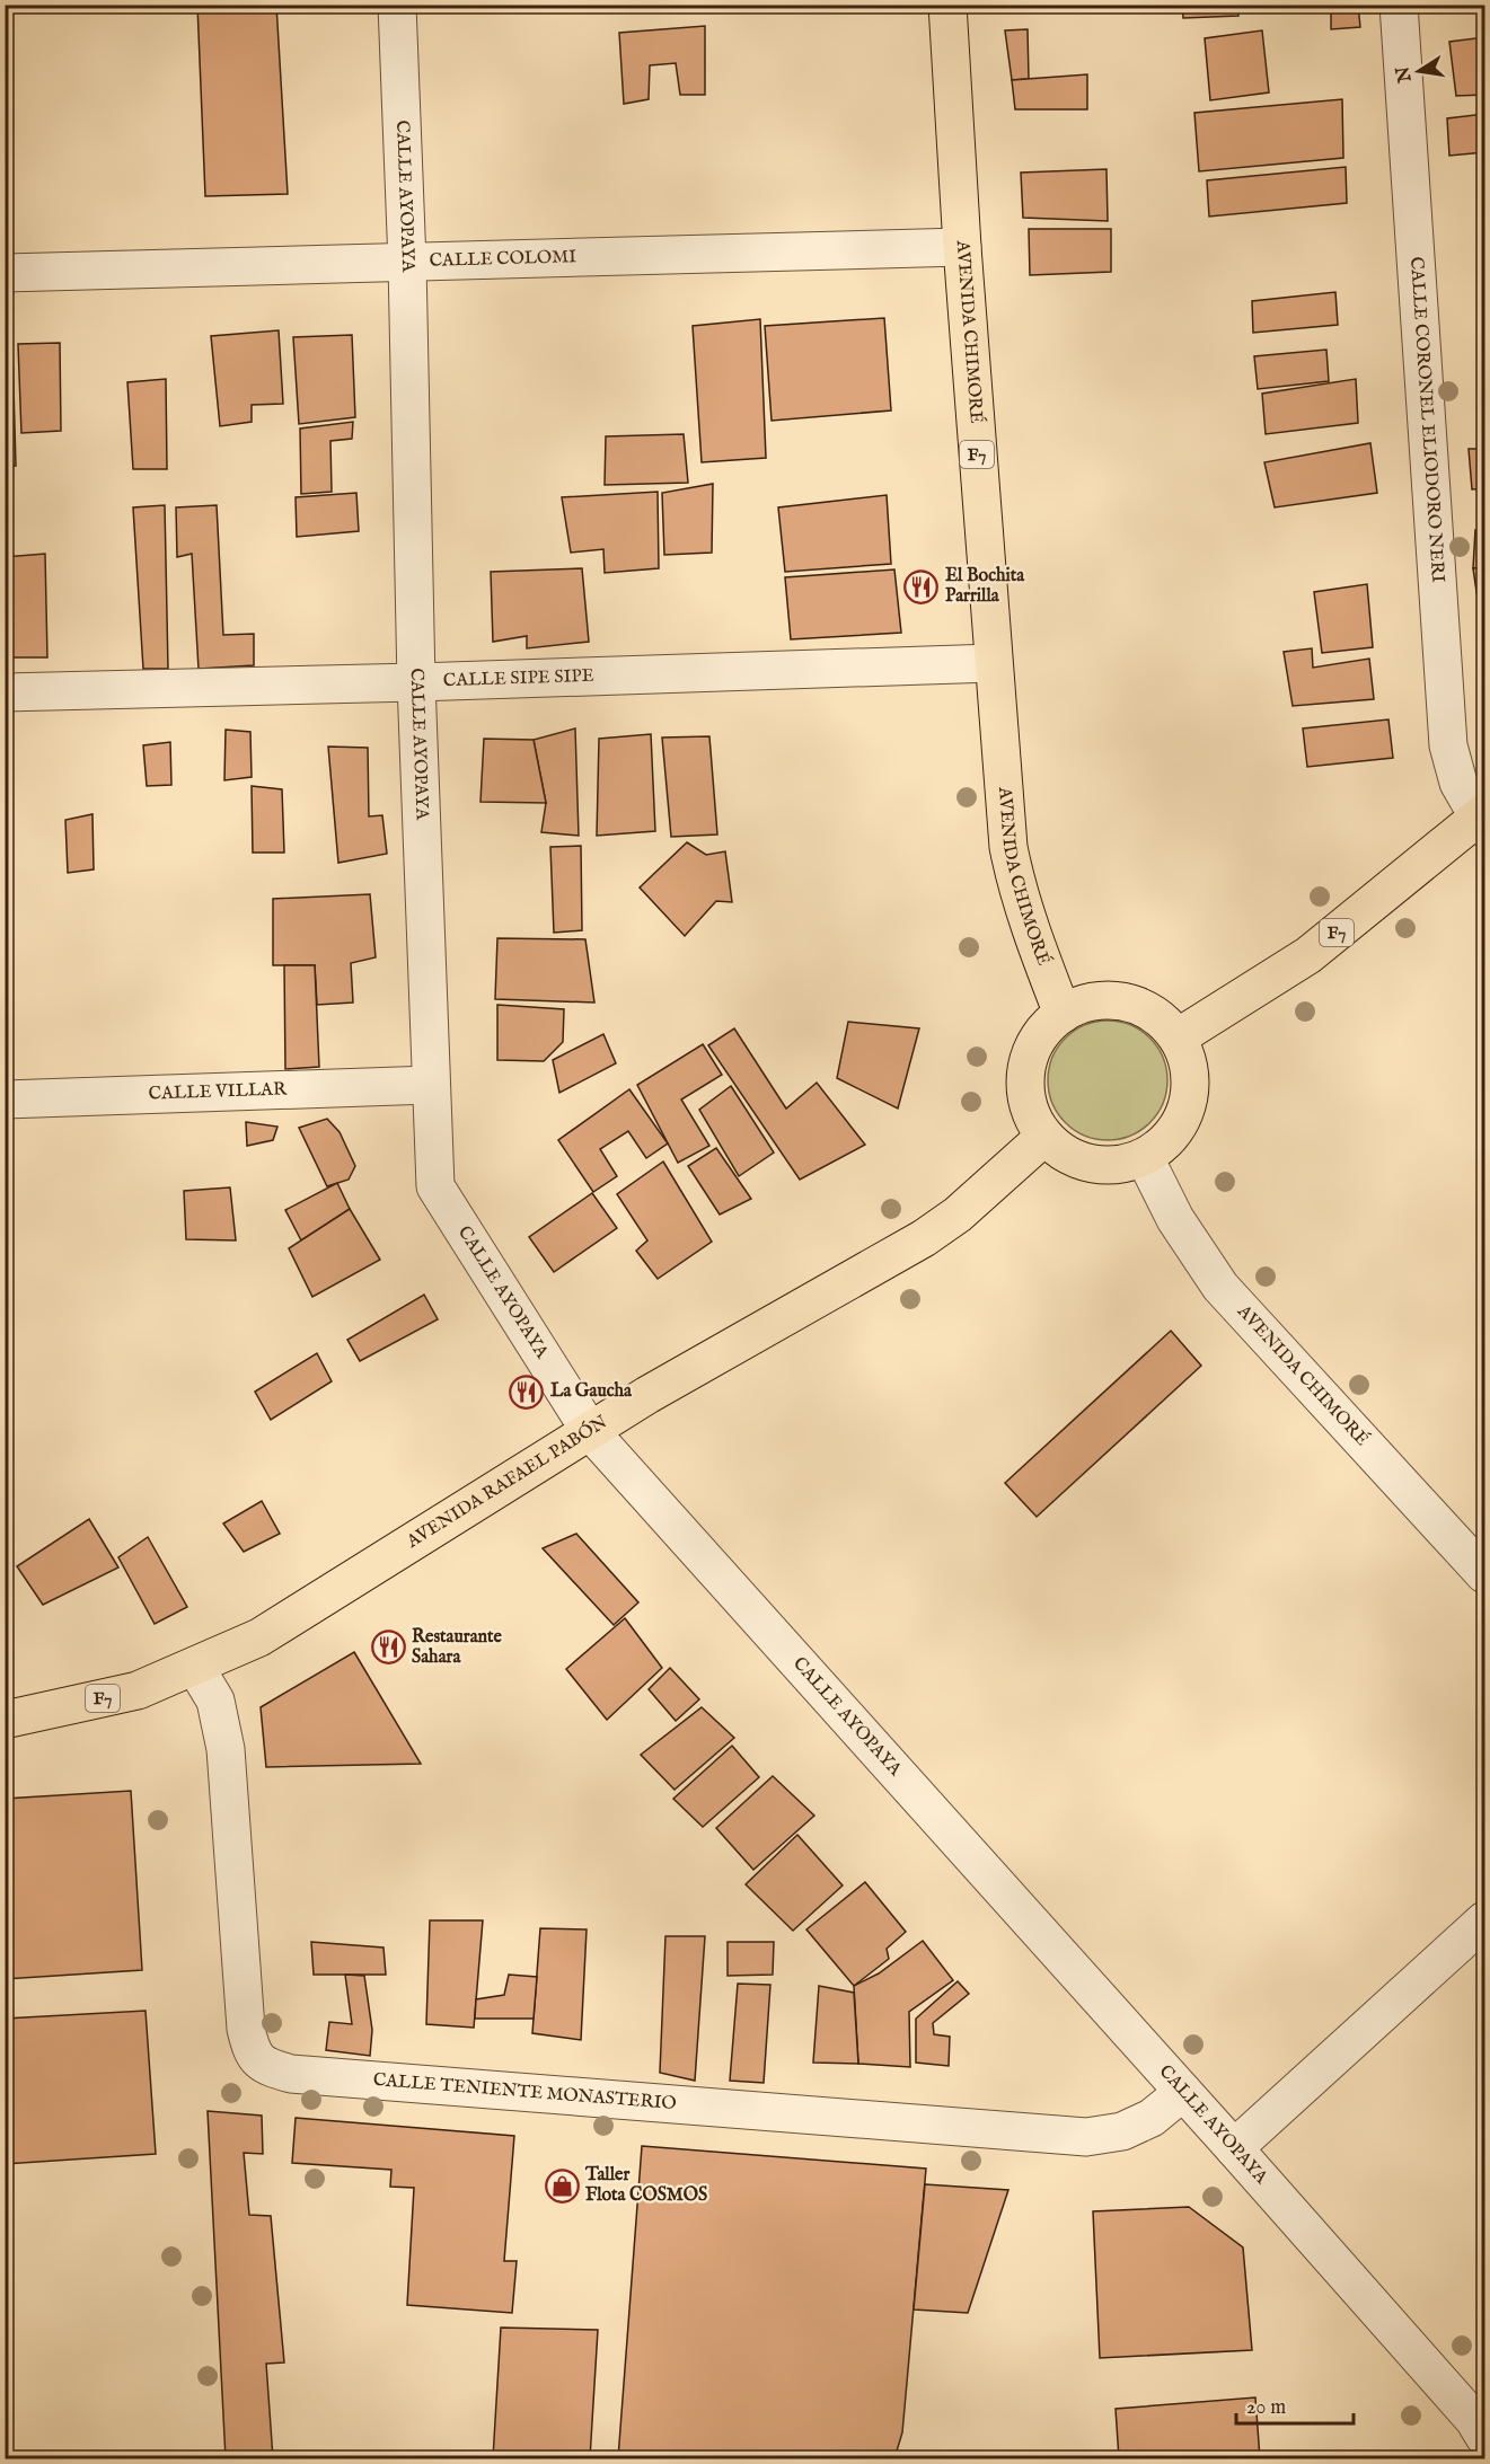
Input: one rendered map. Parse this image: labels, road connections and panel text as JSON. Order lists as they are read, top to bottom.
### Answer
{
  "streets": {
    "highway": ["AVENIDA CHIMORÉ", "F7", "AVENIDA RAFAEL PABÓN"],
    "street": [
      "CALLE AYOPAYA",
      "CALLE COLOMI",
      "CALLE CORONEL ELIODORO NERI",
      "CALLE SIPE SIPE",
      "CALLE VILLAR",
      "CALLE TENIENTE MONASTERIO"
    ]
  },
  "crossings": [
    ["CALLE AYOPAYA", "CALLE COLOMI"],
    ["CALLE AYOPAYA", "CALLE SIPE SIPE"],
    ["CALLE AYOPAYA", "CALLE VILLAR"],
    ["CALLE AYOPAYA", "AVENIDA RAFAEL PABÓN"],
    ["CALLE AYOPAYA", "CALLE TENIENTE MONASTERIO"],
    ["CALLE COLOMI", "AVENIDA CHIMORÉ"],
    ["AVENIDA CHIMORÉ", "F7"],
    ["AVENIDA CHIMORÉ", "CALLE SIPE SIPE"],
    ["AVENIDA CHIMORÉ", "AVENIDA RAFAEL PABÓN"],
    ["CALLE CORONEL ELIODORO NERI", "F7"],
    ["F7", "AVENIDA RAFAEL PABÓN"],
    ["AVENIDA RAFAEL PABÓN", "CALLE TENIENTE MONASTERIO"]
  ],
  "places": {
    "restaurant": ["El Bochita Parrilla", "La Gaucha", "Restaurante Sahara"],
    "shop": ["Taller Flota COSMOS"]
  },
  "scale_bar": "20 m",
  "north": "left"
}
